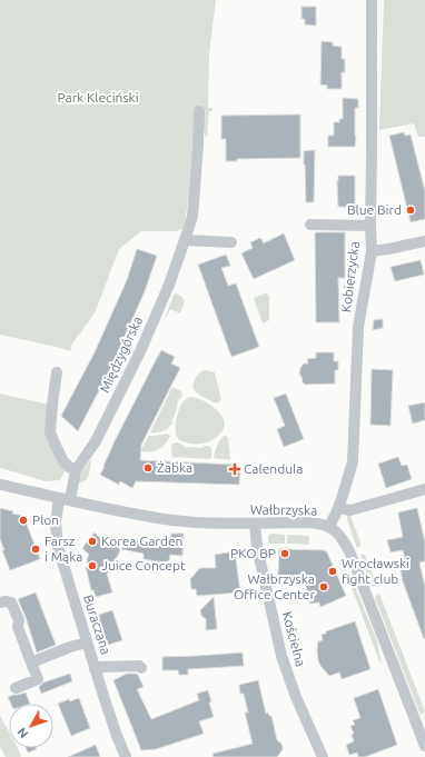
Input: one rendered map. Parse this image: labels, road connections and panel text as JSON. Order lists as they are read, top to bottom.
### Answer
{
  "streets": {
    "street": [
      "Kobierzycka",
      "Międzygórska",
      "Wałbrzyska",
      "Buraczana",
      "Kościelna"
    ]
  },
  "crossings": [
    ["Kobierzycka", "Wałbrzyska"],
    ["Międzygórska", "Wałbrzyska"],
    ["Międzygórska", "Buraczana"],
    ["Wałbrzyska", "Buraczana"],
    ["Wałbrzyska", "Kościelna"]
  ],
  "parks": ["Park Kleciński"],
  "places": {
    "other": [
      "Blue Bird",
      "Żabka",
      "Plon",
      "Korea Garden",
      "Farsz i Mąka",
      "PKO BP",
      "Juice Concept",
      "Wrocławski fight club",
      "Wałbrzyska Office Center"
    ],
    "health": ["Calendula"]
  },
  "north": "bottom left"
}
